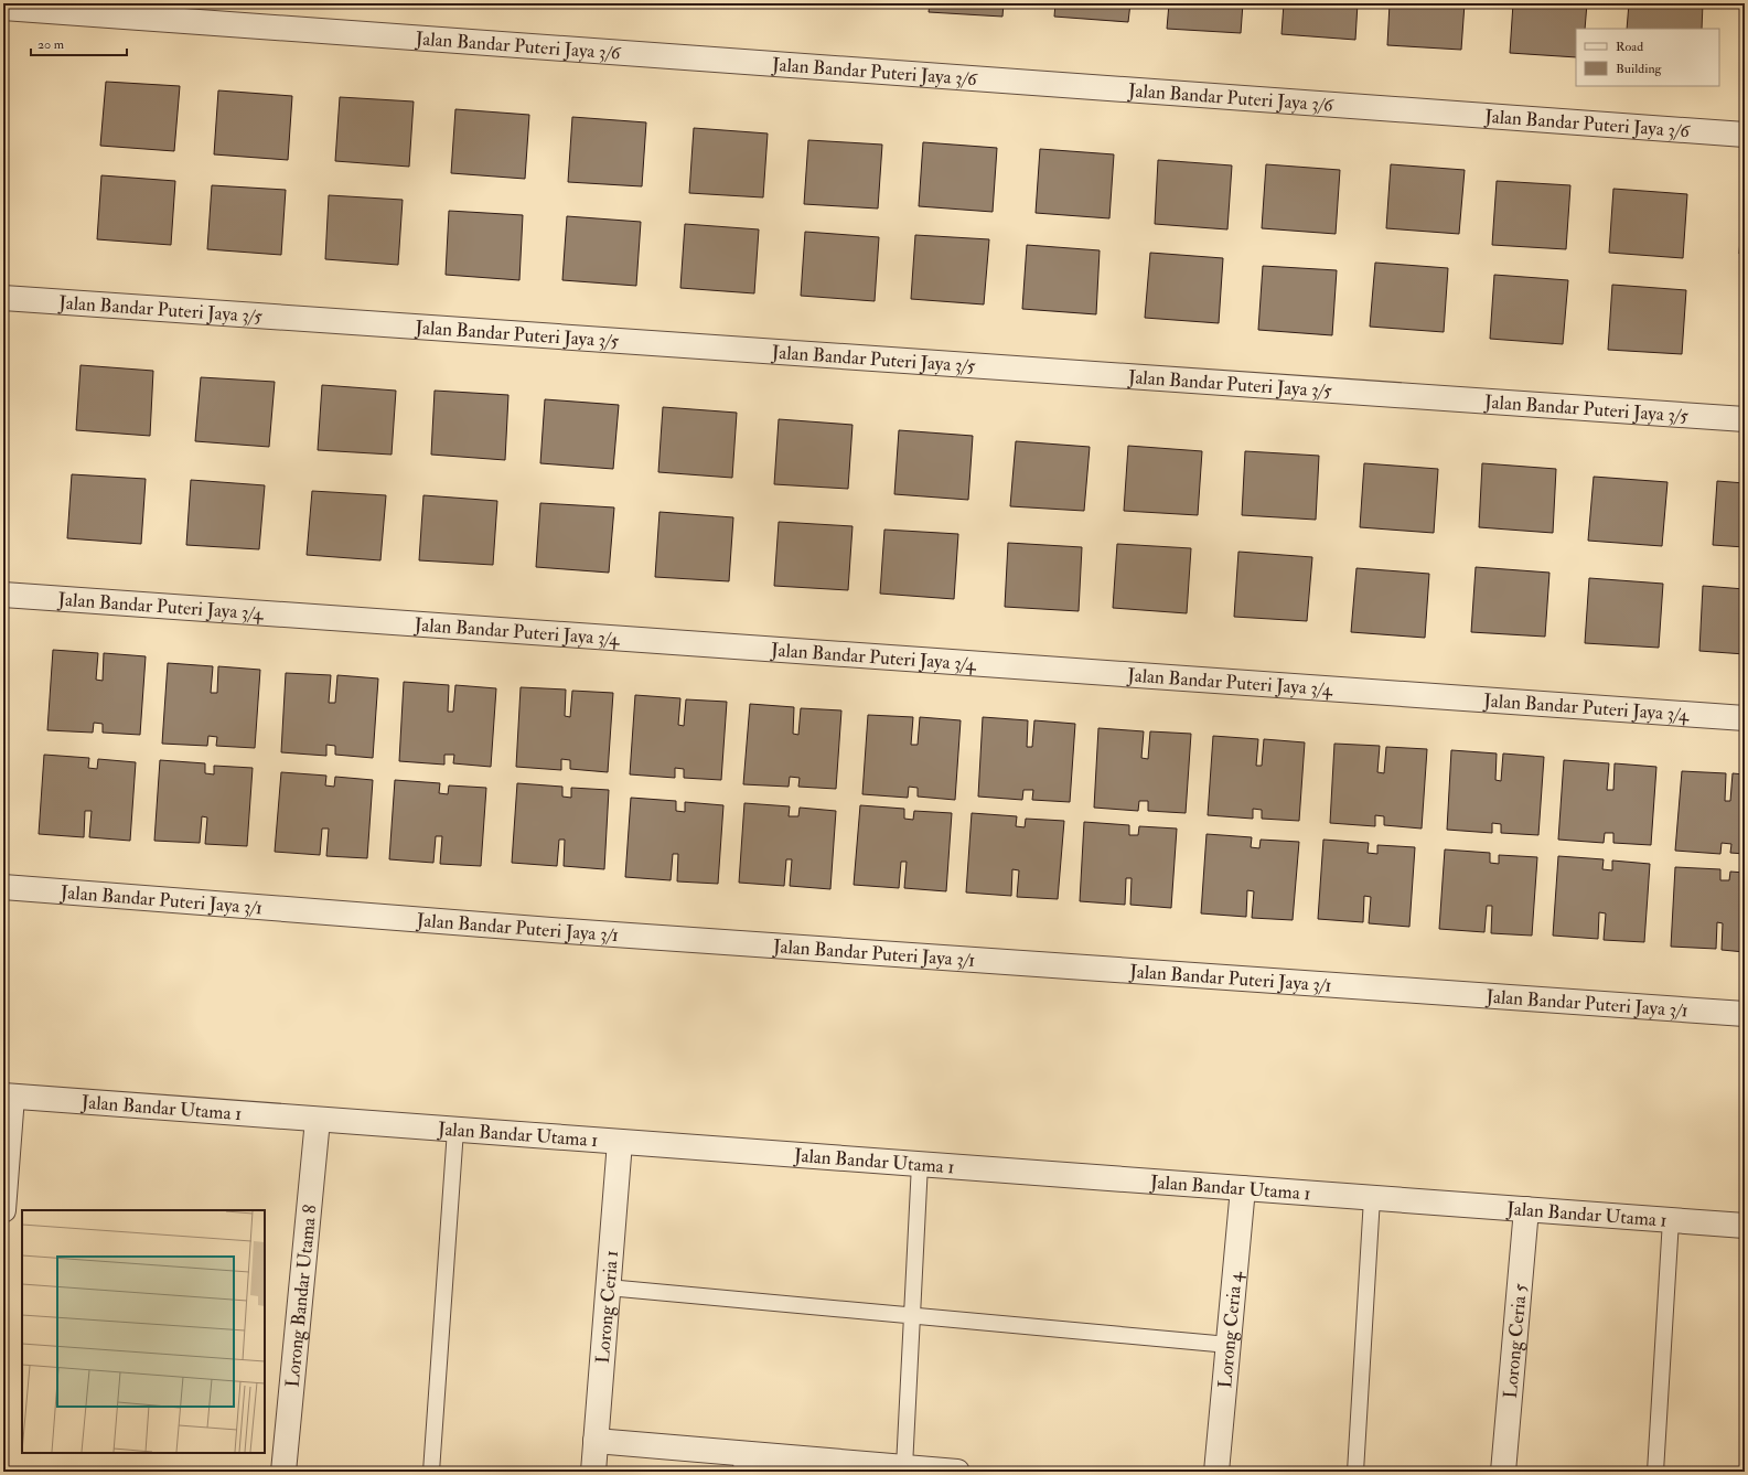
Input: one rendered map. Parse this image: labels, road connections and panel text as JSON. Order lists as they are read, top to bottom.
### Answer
{
  "streets": {
    "street": [
      "Jalan Bandar Puteri Jaya 3/6",
      "Jalan Bandar Puteri Jaya 3/5",
      "Jalan Bandar Puteri Jaya 3/4",
      "Jalan Bandar Puteri Jaya 3/1",
      "Jalan Bandar Utama 1",
      "Lorong Bandar Utama 8",
      "Lorong Ceria 1",
      "Lorong Ceria 4",
      "Lorong Ceria 5"
    ]
  },
  "crossings": [
    ["Jalan Bandar Utama 1", "Lorong Bandar Utama 8"],
    ["Jalan Bandar Utama 1", "Lorong Ceria 1"],
    ["Jalan Bandar Utama 1", "Lorong Ceria 4"],
    ["Jalan Bandar Utama 1", "Lorong Ceria 5"]
  ],
  "legend": ["Road", "Building"],
  "scale_bar": "20 m"
}
